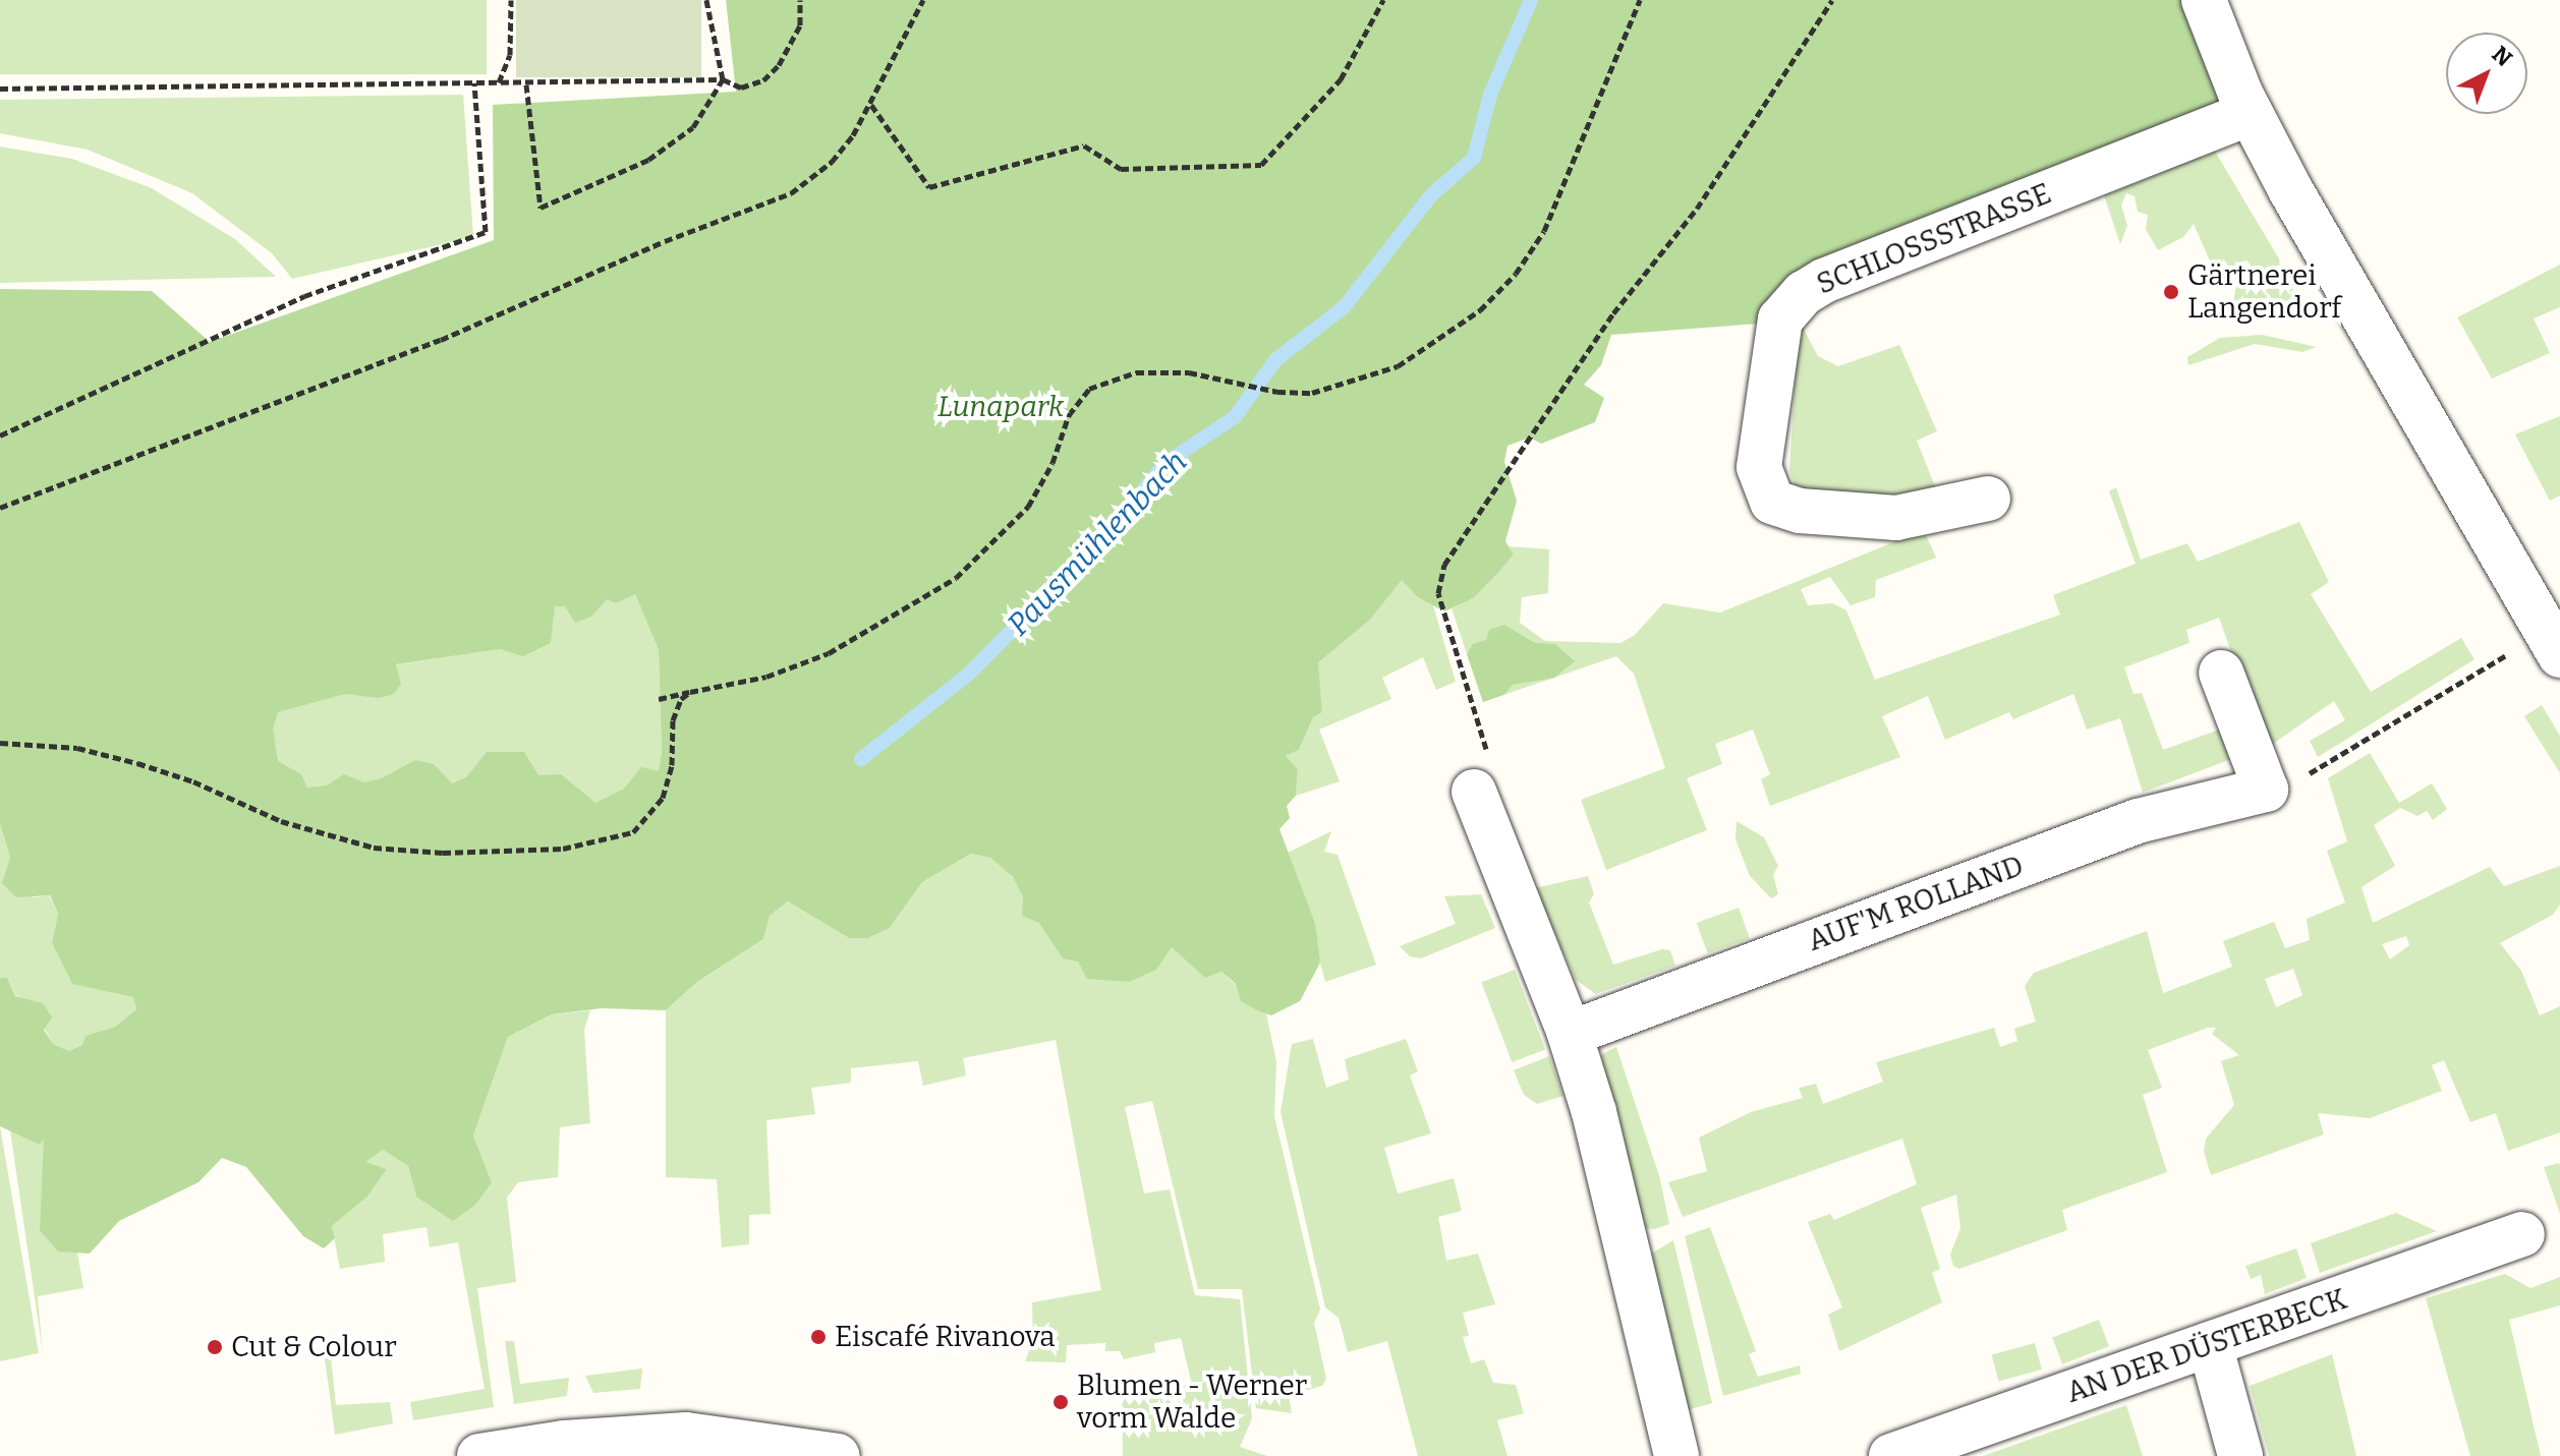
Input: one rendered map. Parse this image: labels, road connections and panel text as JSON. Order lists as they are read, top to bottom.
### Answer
{
  "streets": {
    "street": ["SCHLOSSSTRASSE", "AUF'M ROLLAND", "AN DER DÜSTERBECK"]
  },
  "water": ["Pausmühlenbach"],
  "parks": ["Lunapark"],
  "places": [
    "Gärtnerei Langendorf",
    "Eiscafé Rivanova",
    "Cut & Colour",
    "Blumen - Werner vorm Walde"
  ],
  "north": "top right"
}
